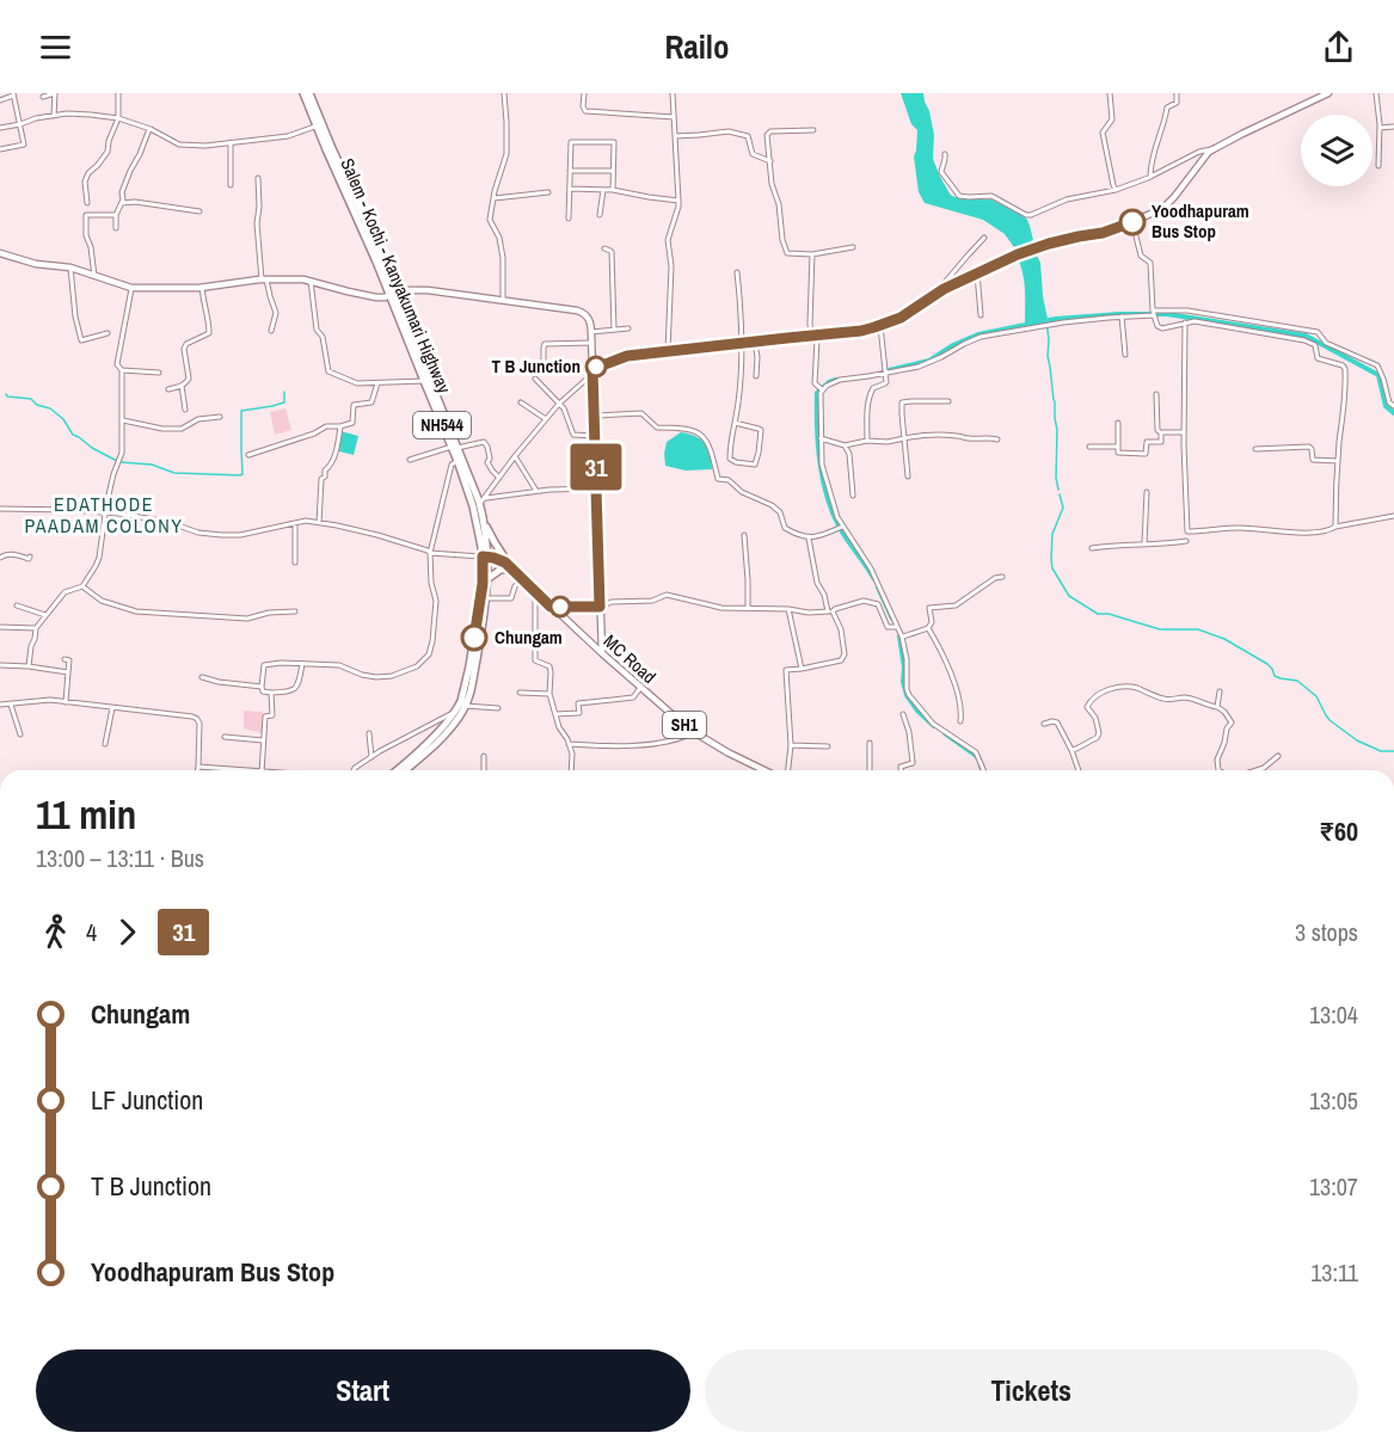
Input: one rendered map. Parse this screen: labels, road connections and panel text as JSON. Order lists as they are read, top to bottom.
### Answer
{
  "streets": {
    "highway": ["Salem - Kochi - Kanyakumari Highway", "NH544", "SH1"],
    "main road": ["MC Road"]
  },
  "crossings": [
    ["Salem - Kochi - Kanyakumari Highway", "MC Road"],
    ["Salem - Kochi - Kanyakumari Highway", "SH1"],
    ["MC Road", "SH1"]
  ],
  "districts": ["EDATHODE PAADAM COLONY"],
  "places": ["Yoodhapuram Bus Stop", "T B Junction", "Chungam"],
  "lines": ["bus line 31"],
  "page": {
    "header": "Railo",
    "on_map": "31",
    "heading": ["11 min", "13:00 – 13:11 · Bus", "₹60"],
    "legs": ["4", "31", "3 stops"],
    "list": [
      {
        "name": "Chungam",
        "value": "13:04"
      },
      {
        "name": "LF Junction",
        "value": "13:05"
      },
      {
        "name": "T B Junction",
        "value": "13:07"
      },
      {
        "name": "Yoodhapuram Bus Stop",
        "value": "13:11"
      }
    ],
    "buttons": ["Start", "Tickets"]
  }
}
